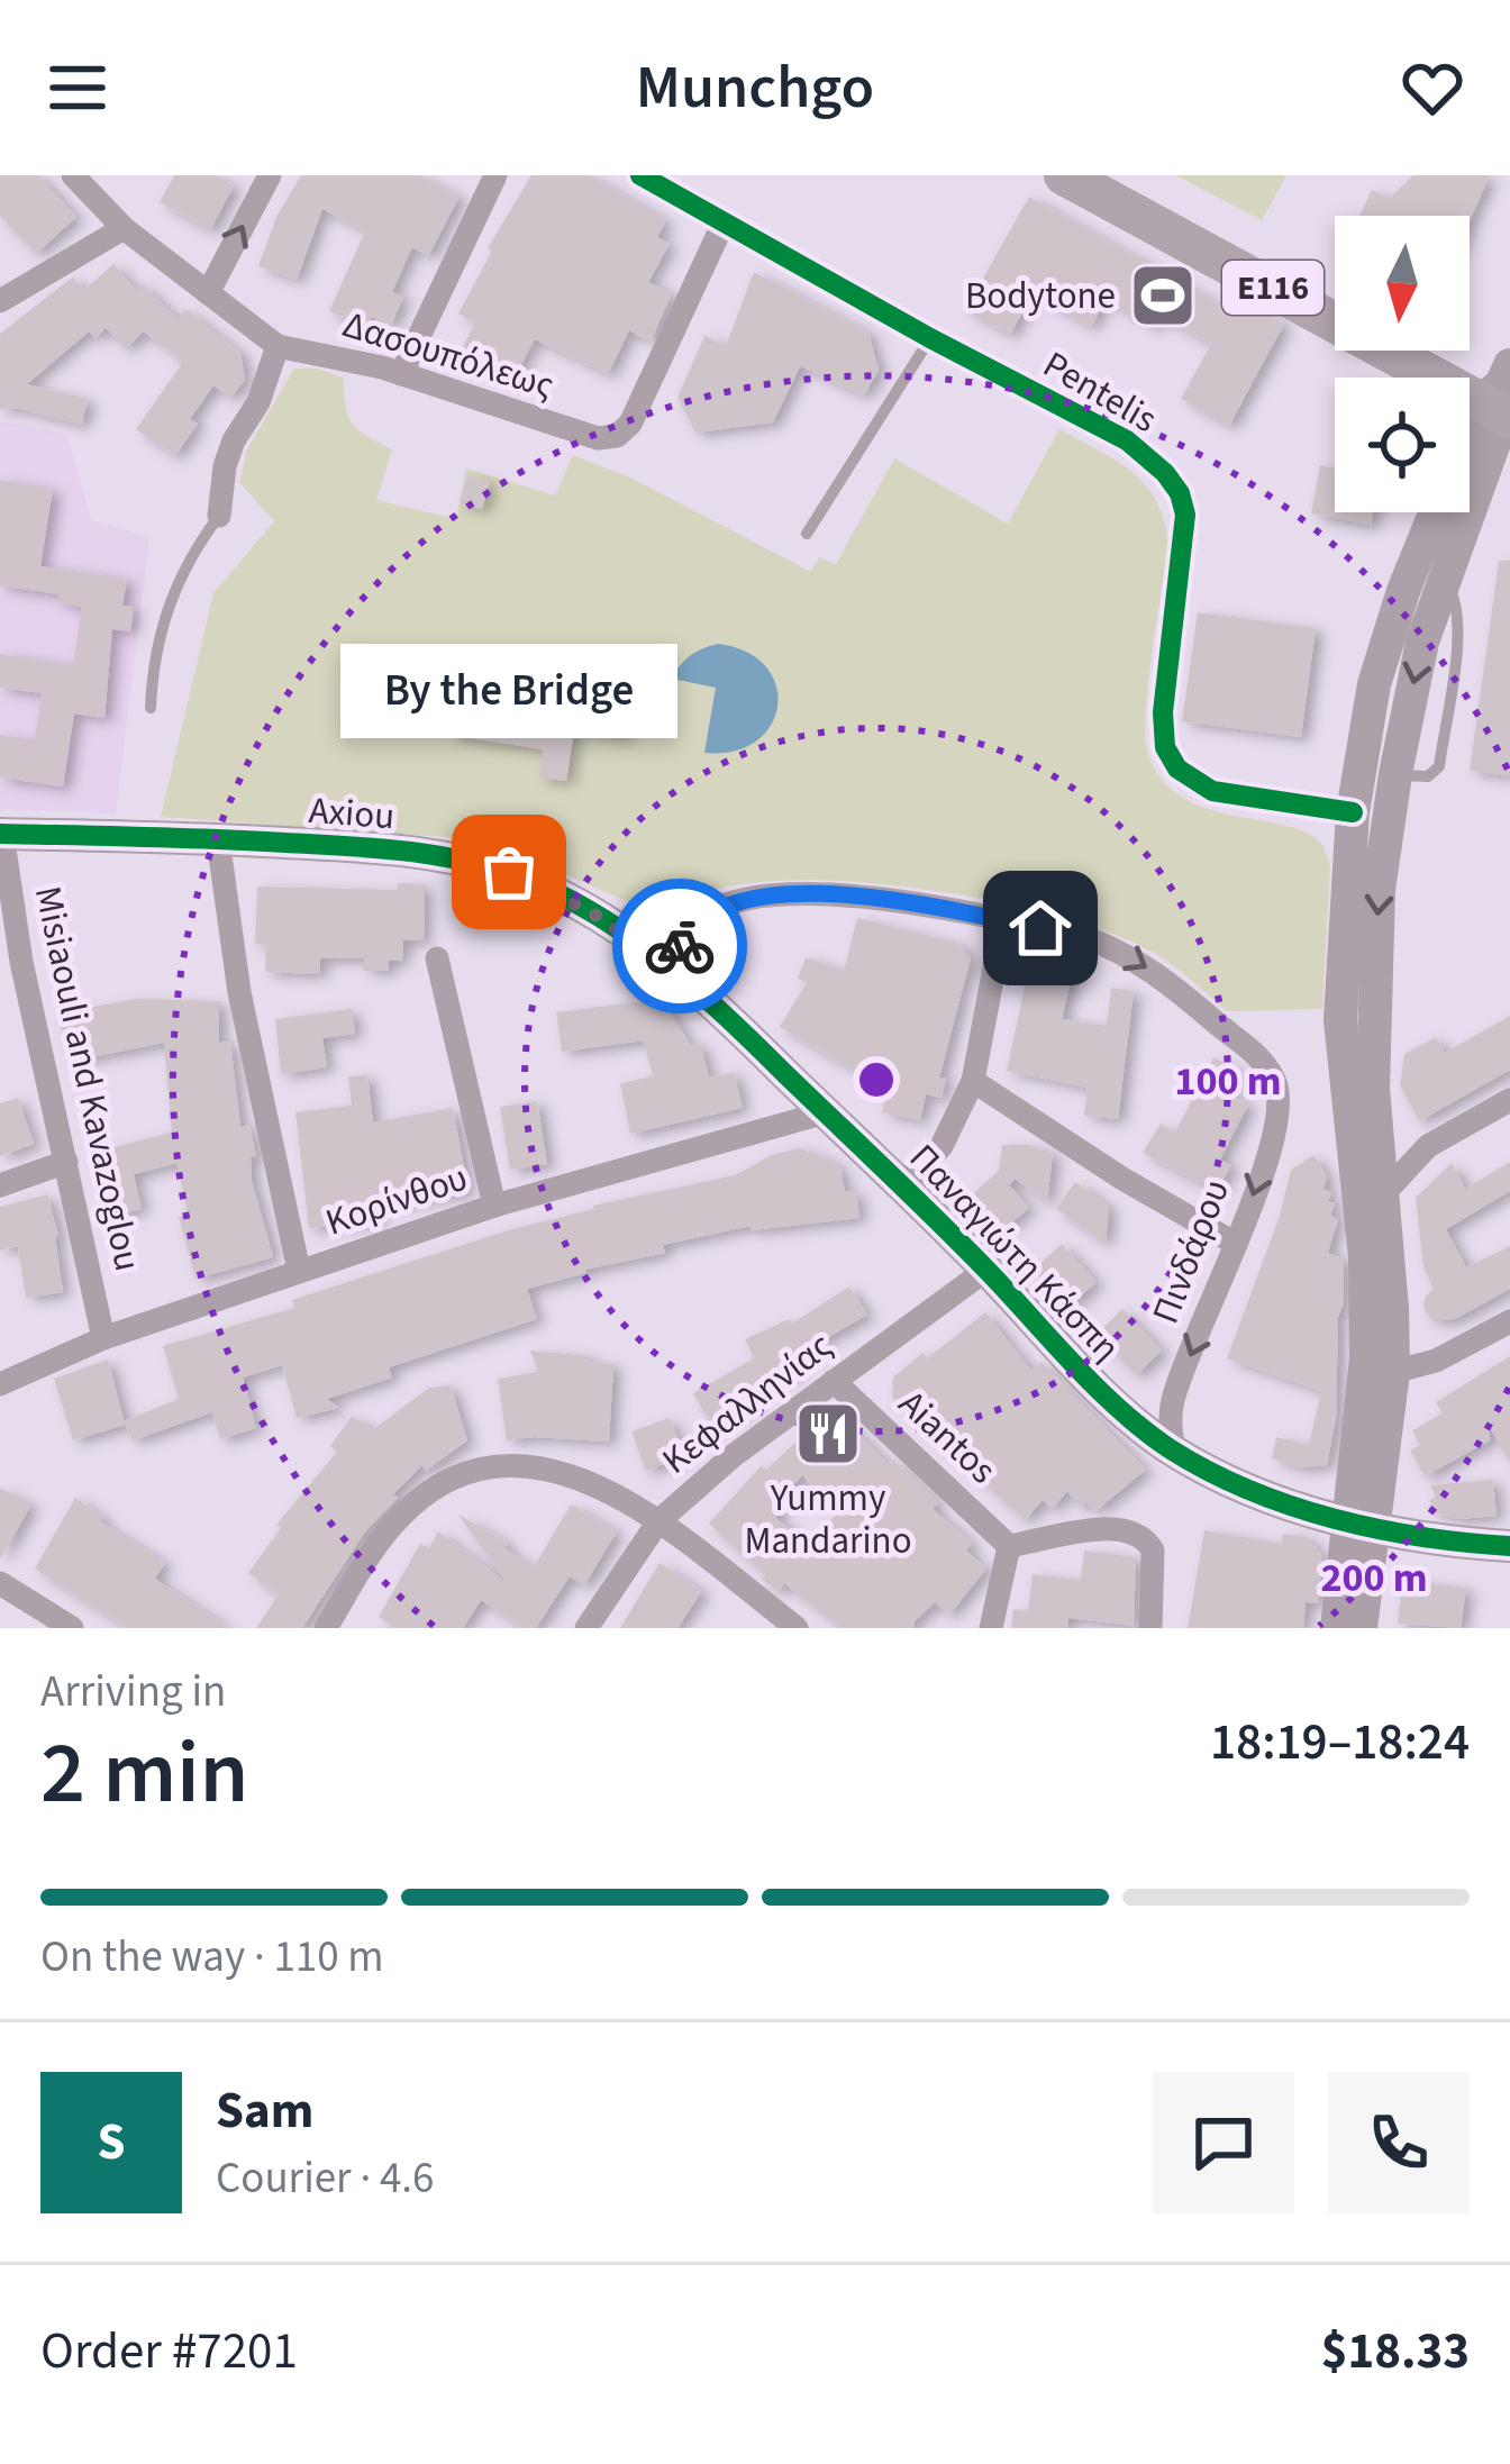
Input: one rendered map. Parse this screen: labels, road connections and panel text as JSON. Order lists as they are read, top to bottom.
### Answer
{
  "streets": {
    "main road": ["E116", "Axiou", "Παναγιώτη Κάσπη"],
    "street": [
      "Δασουπόλεως",
      "Pentelis",
      "Misiaouli and Kavazoglou",
      "Κορίνθου",
      "Πινδάρου",
      "Κεφαλληνίας",
      "Aiantos"
    ]
  },
  "crossings": [
    ["Δασουπόλεως", "Pentelis"],
    ["Axiou", "Misiaouli and Kavazoglou"],
    ["Axiou", "Παναγιώτη Κάσπη"],
    ["Misiaouli and Kavazoglou", "Κορίνθου"],
    ["Κορίνθου", "Παναγιώτη Κάσπη"],
    ["Πινδάρου", "Παναγιώτη Κάσπη"],
    ["Παναγιώτη Κάσπη", "Κεφαλληνίας"],
    ["Κεφαλληνίας", "Aiantos"]
  ],
  "places": {
    "sports": ["Bodytone"],
    "other": ["By the Bridge"],
    "restaurant": ["Yummy Mandarino"]
  },
  "north": "bottom",
  "page": {
    "header": "Munchgo",
    "bubble": "By the Bridge",
    "heading": ["2 min", "Arriving in", "18:19–18:24"],
    "panel": [
      "Sam",
      "Courier · 4.6",
      "Order #7201",
      "$18.33"
    ],
    "bar": "On the way · 110 m",
    "round": "S"
  },
  "rings": ["100 m", "200 m"]
}
